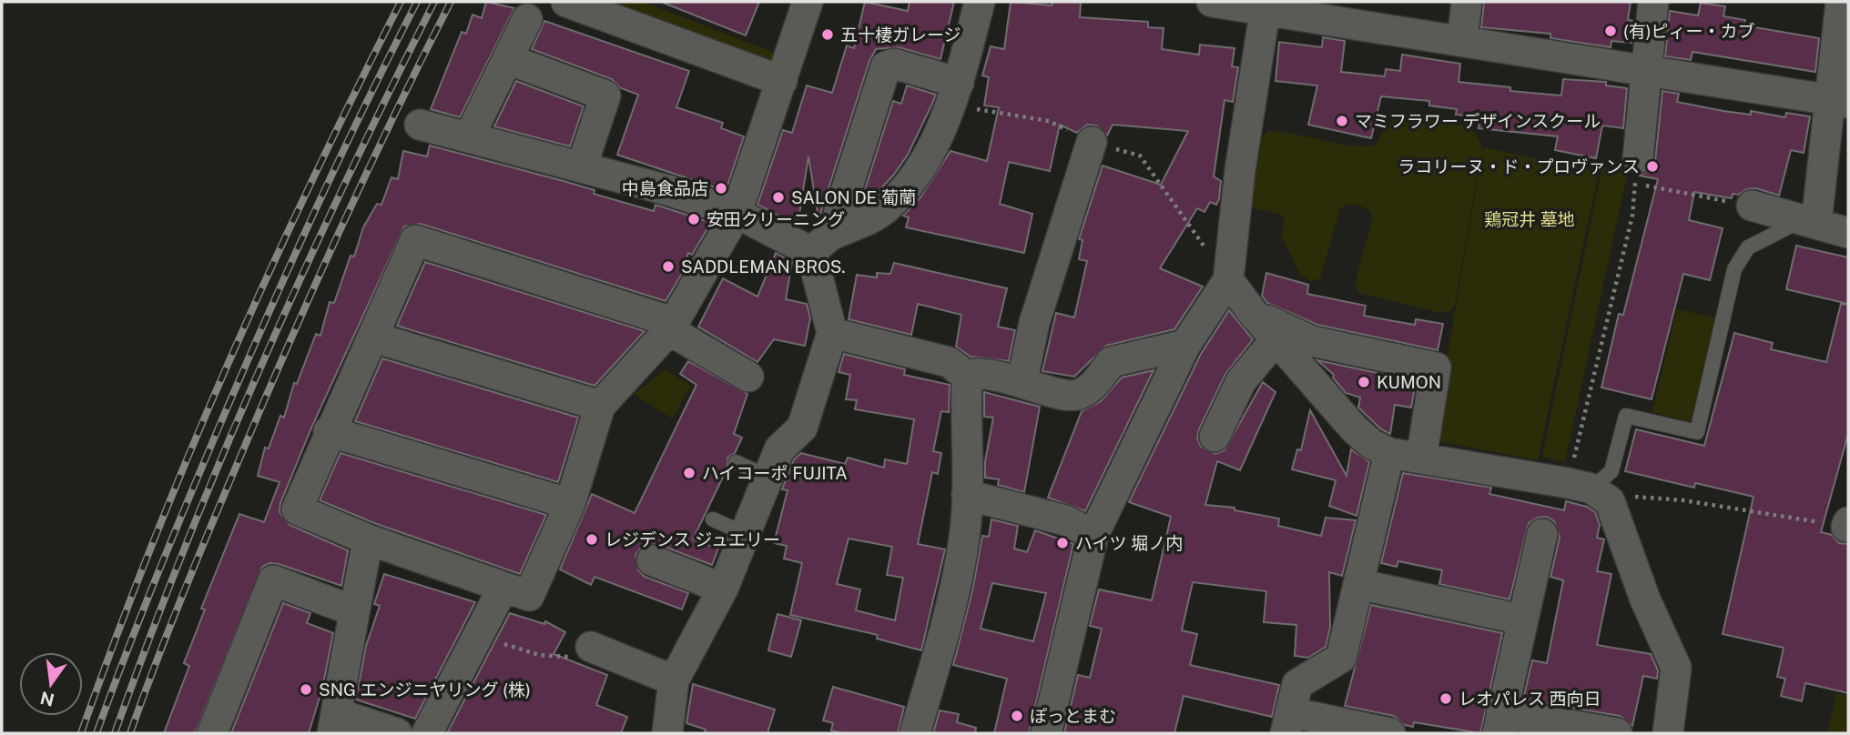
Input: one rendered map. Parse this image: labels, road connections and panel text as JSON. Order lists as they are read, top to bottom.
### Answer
{
  "parks": ["鶏冠井 墓地"],
  "places": [
    "(有)ピィー・カブ",
    "五十棲ガレージ",
    "マミフラワー デザインスクール",
    "ラコリーヌ・ド・プロヴァンス",
    "中島食品店",
    "SALON DE 葡蘭",
    "安田クリーニング",
    "SADDLEMAN BROS.",
    "KUMON",
    "ハイコーポ FUJITA",
    "レジデンス ジュエリー",
    "ハイツ 堀ノ内",
    "SNG エンジニヤリング (株)",
    "レオパレス 西向日",
    "ぽっとまむ"
  ],
  "north": "bottom"
}
